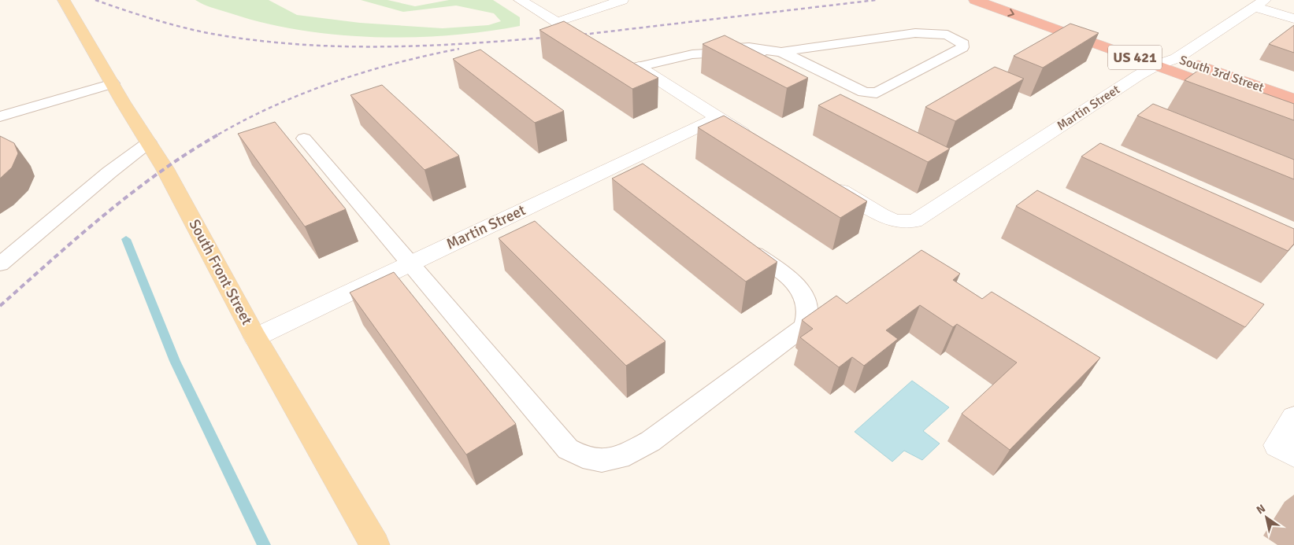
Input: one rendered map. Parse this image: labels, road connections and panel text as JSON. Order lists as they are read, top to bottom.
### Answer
{
  "streets": {
    "highway": ["US 421", "South 3rd Street"],
    "main road": ["South Front Street"],
    "street": ["Martin Street"]
  },
  "crossings": [
    ["South 3rd Street", "Martin Street"],
    ["Martin Street", "South Front Street"]
  ],
  "north": "top left"
}
